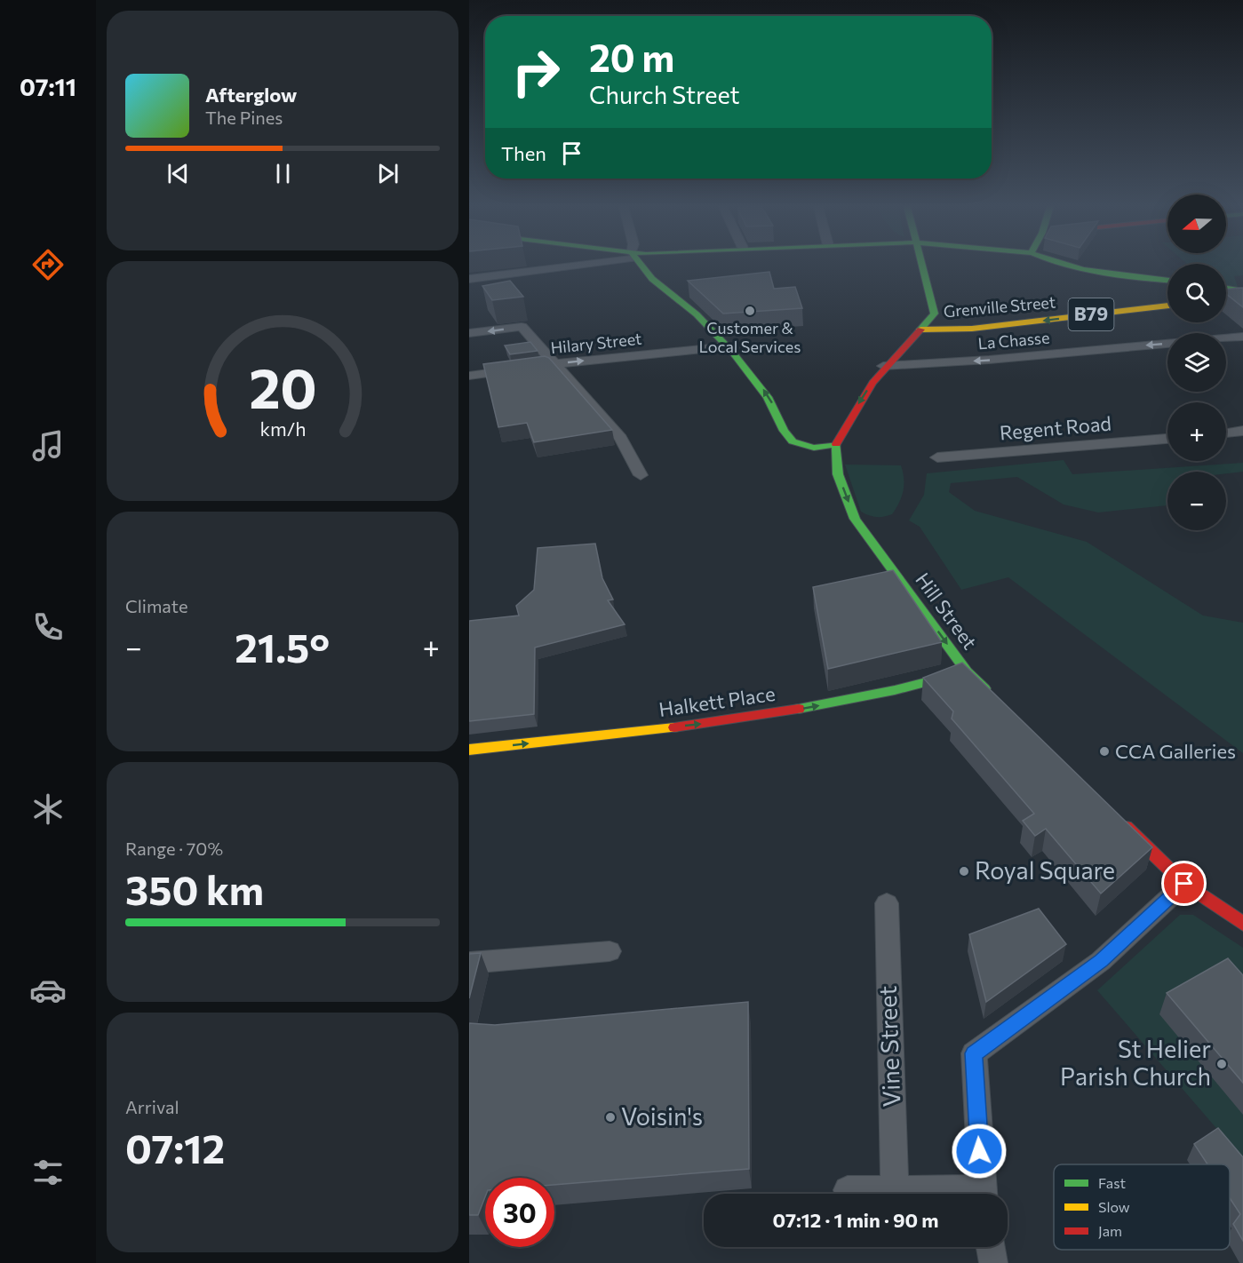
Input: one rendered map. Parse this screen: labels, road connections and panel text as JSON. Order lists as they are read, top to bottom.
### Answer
{
  "streets": {
    "main road": [
      "Grenville Street",
      "B79",
      "Hill Street",
      "Halkett Place"
    ],
    "street": [
      "La Chasse",
      "Hilary Street",
      "Regent Road",
      "Vine Street"
    ]
  },
  "crossings": [
    ["Hill Street", "Halkett Place"]
  ],
  "one_way": [
    "La Chasse",
    "Hilary Street",
    "Hill Street",
    "Halkett Place"
  ],
  "places": [
    "Customer & Local Services",
    "CCA Galleries",
    "Royal Square",
    "St Helier Parish Church",
    "Voisin's"
  ],
  "legend": ["Fast", "Slow", "Jam"],
  "north": "left",
  "page": {
    "tabs": "07:11",
    "turn": ["20 m", "Church Street"],
    "song": ["Afterglow", "The Pines"],
    "then": "Then",
    "map_buttons": ["+", "−"],
    "tile": [
      "Climate",
      ["Range · 70%", "350 km"],
      ["Arrival", "07:12"]
    ],
    "heat": ["−", "21.5°", "+"],
    "limit": "30",
    "trip": "07:12 · 1 min · 90 m",
    "gauge": ["20", "km/h"]
  }
}
